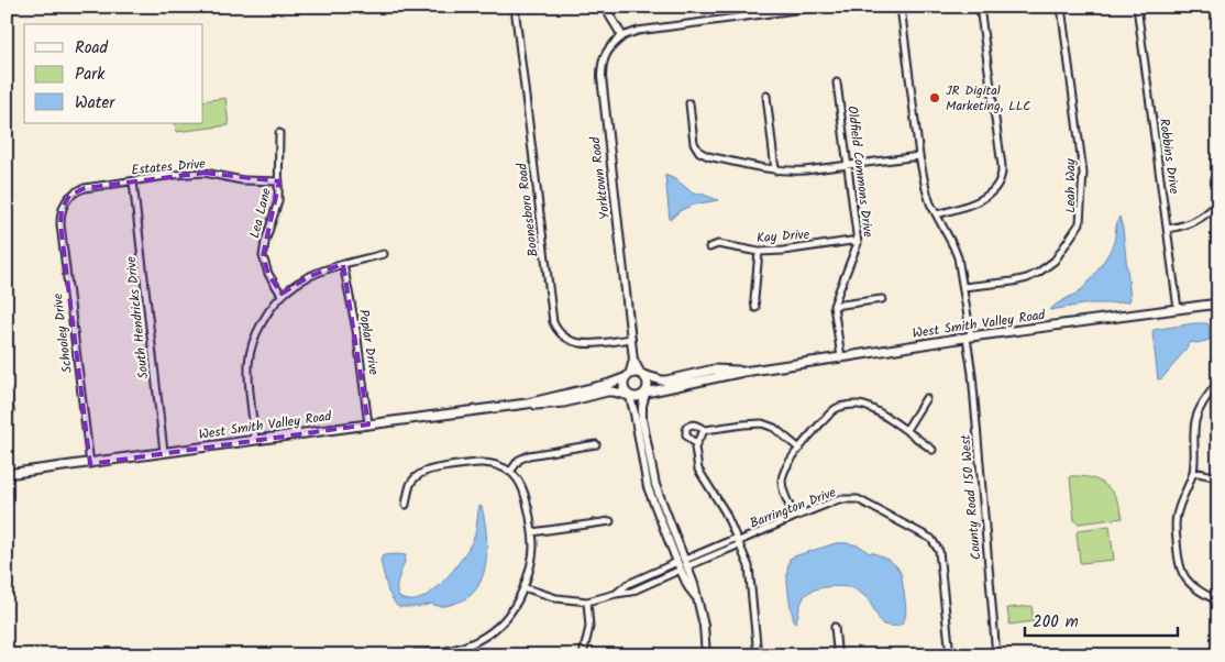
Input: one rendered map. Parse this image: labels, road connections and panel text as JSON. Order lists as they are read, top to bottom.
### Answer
{
  "streets": {
    "main road": ["West Smith Valley Road"],
    "street": [
      "Robbins Drive",
      "Estates Drive",
      "Oldfield Commons Drive",
      "Yorktown Road",
      "Leah Way",
      "Boonesboro Road",
      "Lea Lane",
      "Kay Drive",
      "South Hendricks Drive",
      "Schooley Drive",
      "Poplar Drive",
      "County Road 150 West",
      "Barrington Drive"
    ]
  },
  "crossings": [
    ["Robbins Drive", "West Smith Valley Road"],
    ["Estates Drive", "Lea Lane"],
    ["Estates Drive", "South Hendricks Drive"],
    ["Estates Drive", "Schooley Drive"],
    ["Oldfield Commons Drive", "Kay Drive"],
    ["Oldfield Commons Drive", "West Smith Valley Road"],
    ["Yorktown Road", "Boonesboro Road"],
    ["Yorktown Road", "West Smith Valley Road"],
    ["Leah Way", "County Road 150 West"],
    ["South Hendricks Drive", "West Smith Valley Road"],
    ["West Smith Valley Road", "Schooley Drive"],
    ["West Smith Valley Road", "Poplar Drive"],
    ["West Smith Valley Road", "County Road 150 West"]
  ],
  "places": ["JR Digital Marketing, LLC"],
  "legend": ["Road", "Park", "Water"],
  "scale_bar": "200 m"
}
